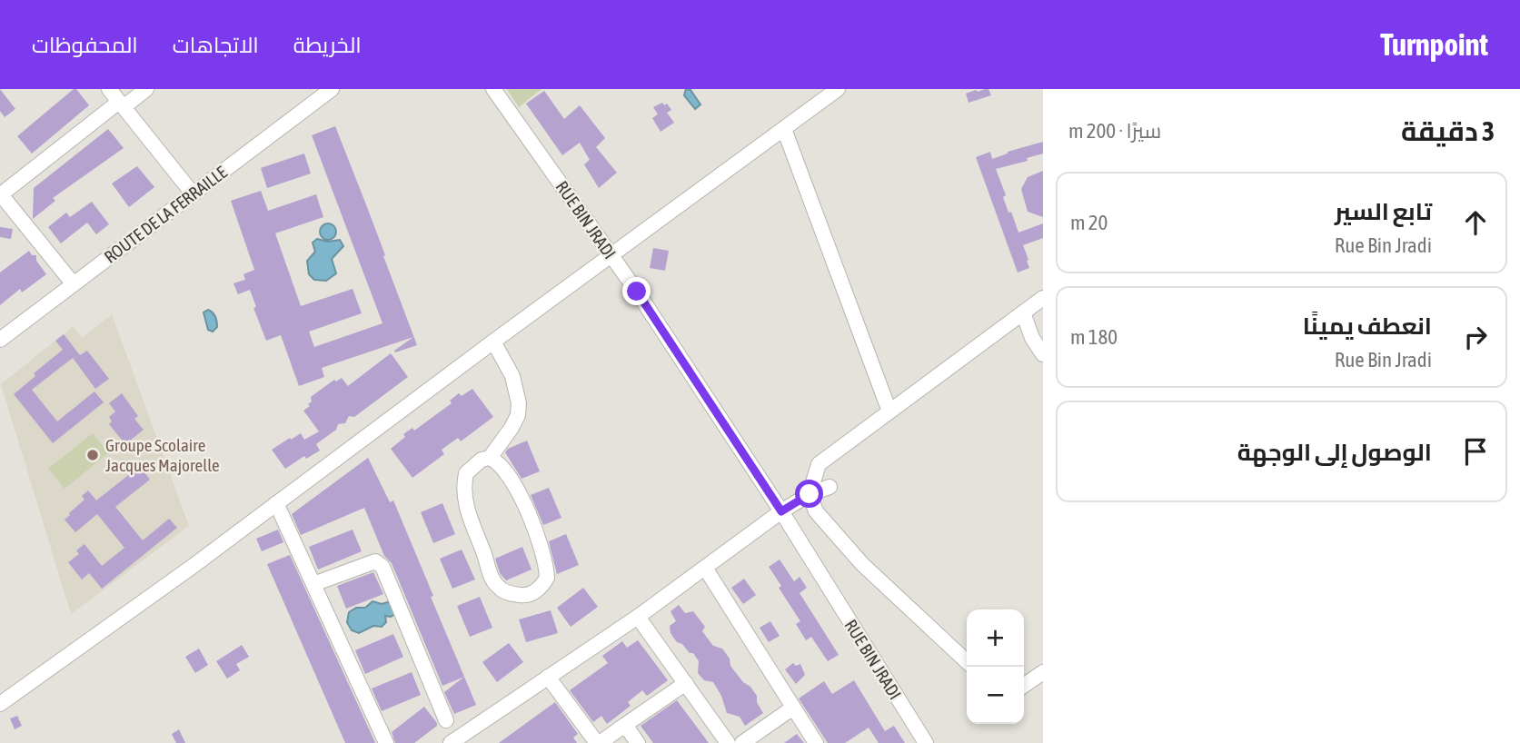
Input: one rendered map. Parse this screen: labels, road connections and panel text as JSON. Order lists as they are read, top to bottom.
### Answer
{
  "streets": {
    "street": ["ROUTE DE LA FERRAILLE", "RUE BIN JRADI"]
  },
  "places": ["Groupe Scolaire Jacques Majorelle"],
  "page": {
    "header": "Turnpoint",
    "nav": ["الخريطة", "الاتجاهات", "المحفوظات"],
    "heading": ["3 دقيقة", "سيرًا · 200 m"],
    "list": [
      ["تابع السير", "Rue Bin Jradi", "20 m"],
      ["انعطف يمينًا", "Rue Bin Jradi", "180 m"],
      "الوصول إلى الوجهة"
    ],
    "map_buttons": ["+", "−"]
  }
}
